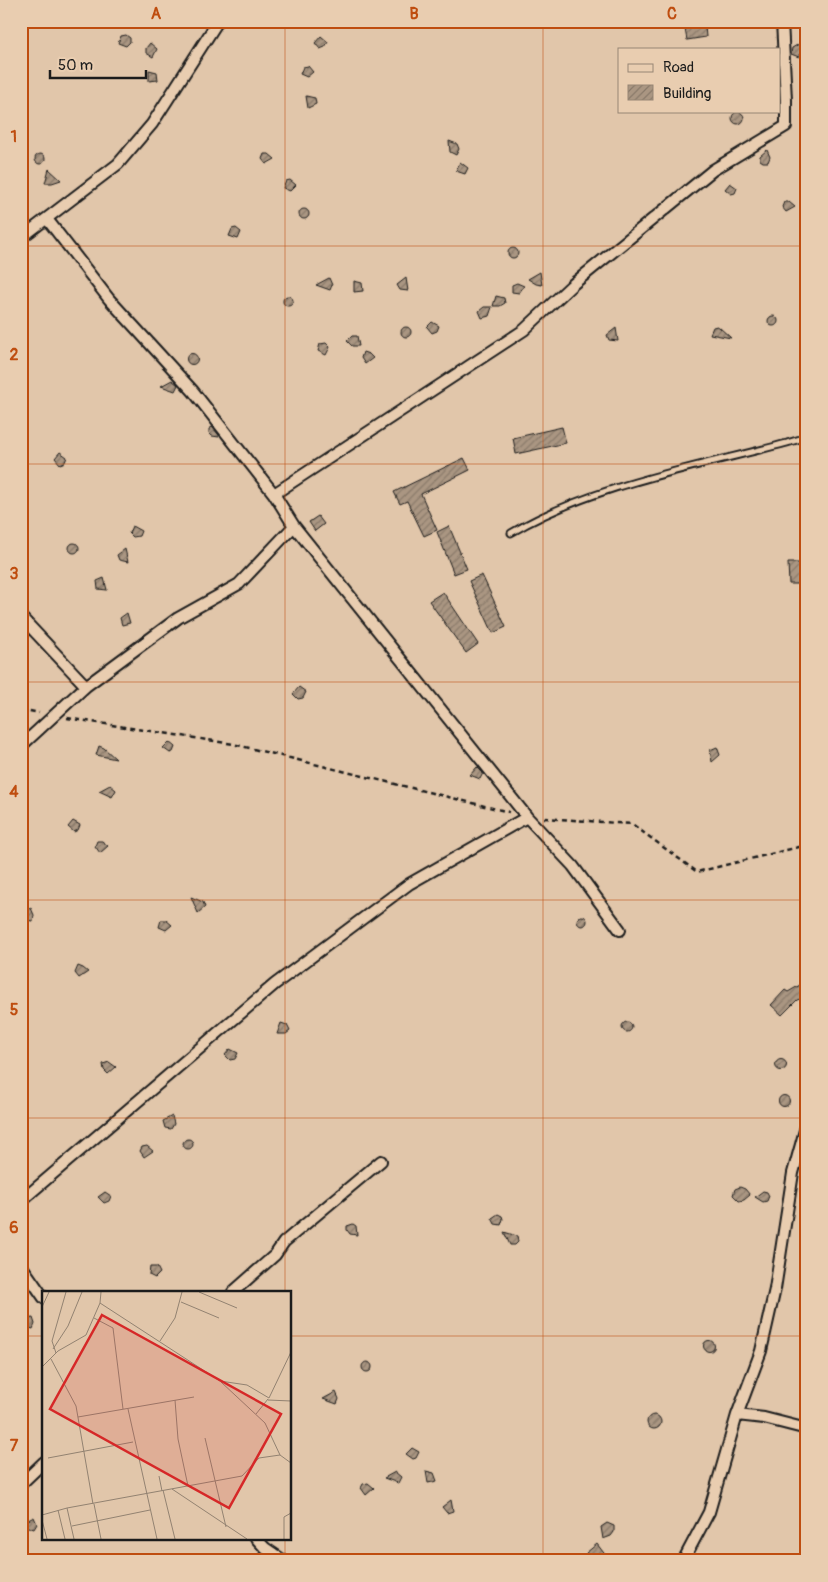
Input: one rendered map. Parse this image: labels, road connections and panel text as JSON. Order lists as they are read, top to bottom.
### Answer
{
  "legend": ["Road", "Building"],
  "scale_bar": "50 m",
  "grid": {
    "columns": ["A", "B", "C"],
    "rows": [
      "1",
      "2",
      "3",
      "4",
      "5",
      "6",
      "7"
    ]
  }
}
